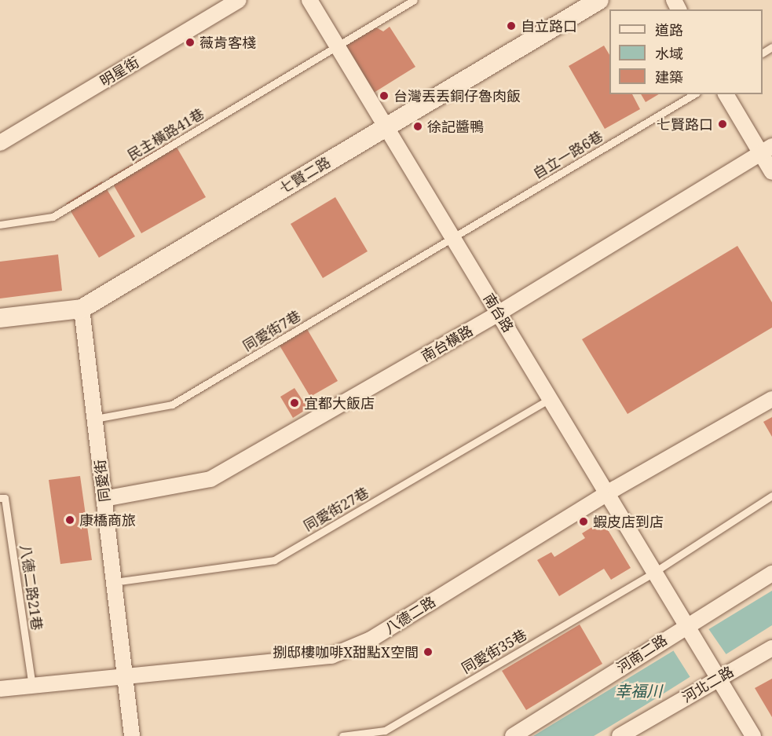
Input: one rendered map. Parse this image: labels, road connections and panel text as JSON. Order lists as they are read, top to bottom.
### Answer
{
  "streets": {
    "street": [
      "明星街",
      "七賢二路",
      "南台路",
      "南台橫路",
      "同愛街",
      "八德二路",
      "河南二路",
      "河北二路"
    ],
    "lane": [
      "民主橫路41巷",
      "自立一路6巷",
      "同愛街7巷",
      "同愛街27巷",
      "八德二路21巷",
      "同愛街35巷"
    ]
  },
  "crossings": [
    ["民主橫路41巷", "南台路"],
    ["自立一路6巷", "南台路"],
    ["自立一路6巷", "同愛街7巷"],
    ["七賢二路", "南台路"],
    ["七賢二路", "同愛街"],
    ["南台路", "同愛街7巷"],
    ["南台路", "南台橫路"],
    ["南台路", "同愛街27巷"],
    ["南台路", "八德二路"],
    ["南台路", "同愛街35巷"],
    ["南台路", "河南二路"],
    ["南台路", "河北二路"],
    ["同愛街7巷", "同愛街"],
    ["南台橫路", "同愛街"],
    ["同愛街", "同愛街27巷"],
    ["同愛街", "八德二路"],
    ["八德二路21巷", "八德二路"]
  ],
  "water": ["幸福川"],
  "places": [
    "自立路口",
    "薇肯客棧",
    "台灣丟丟銅仔魯肉飯",
    "七賢路口",
    "徐記醬鴨",
    "宜都大飯店",
    "康橋商旅",
    "蝦皮店到店",
    "捌邸樓咖啡X甜點X空間"
  ],
  "legend": ["道路", "水域", "建築"]
}
